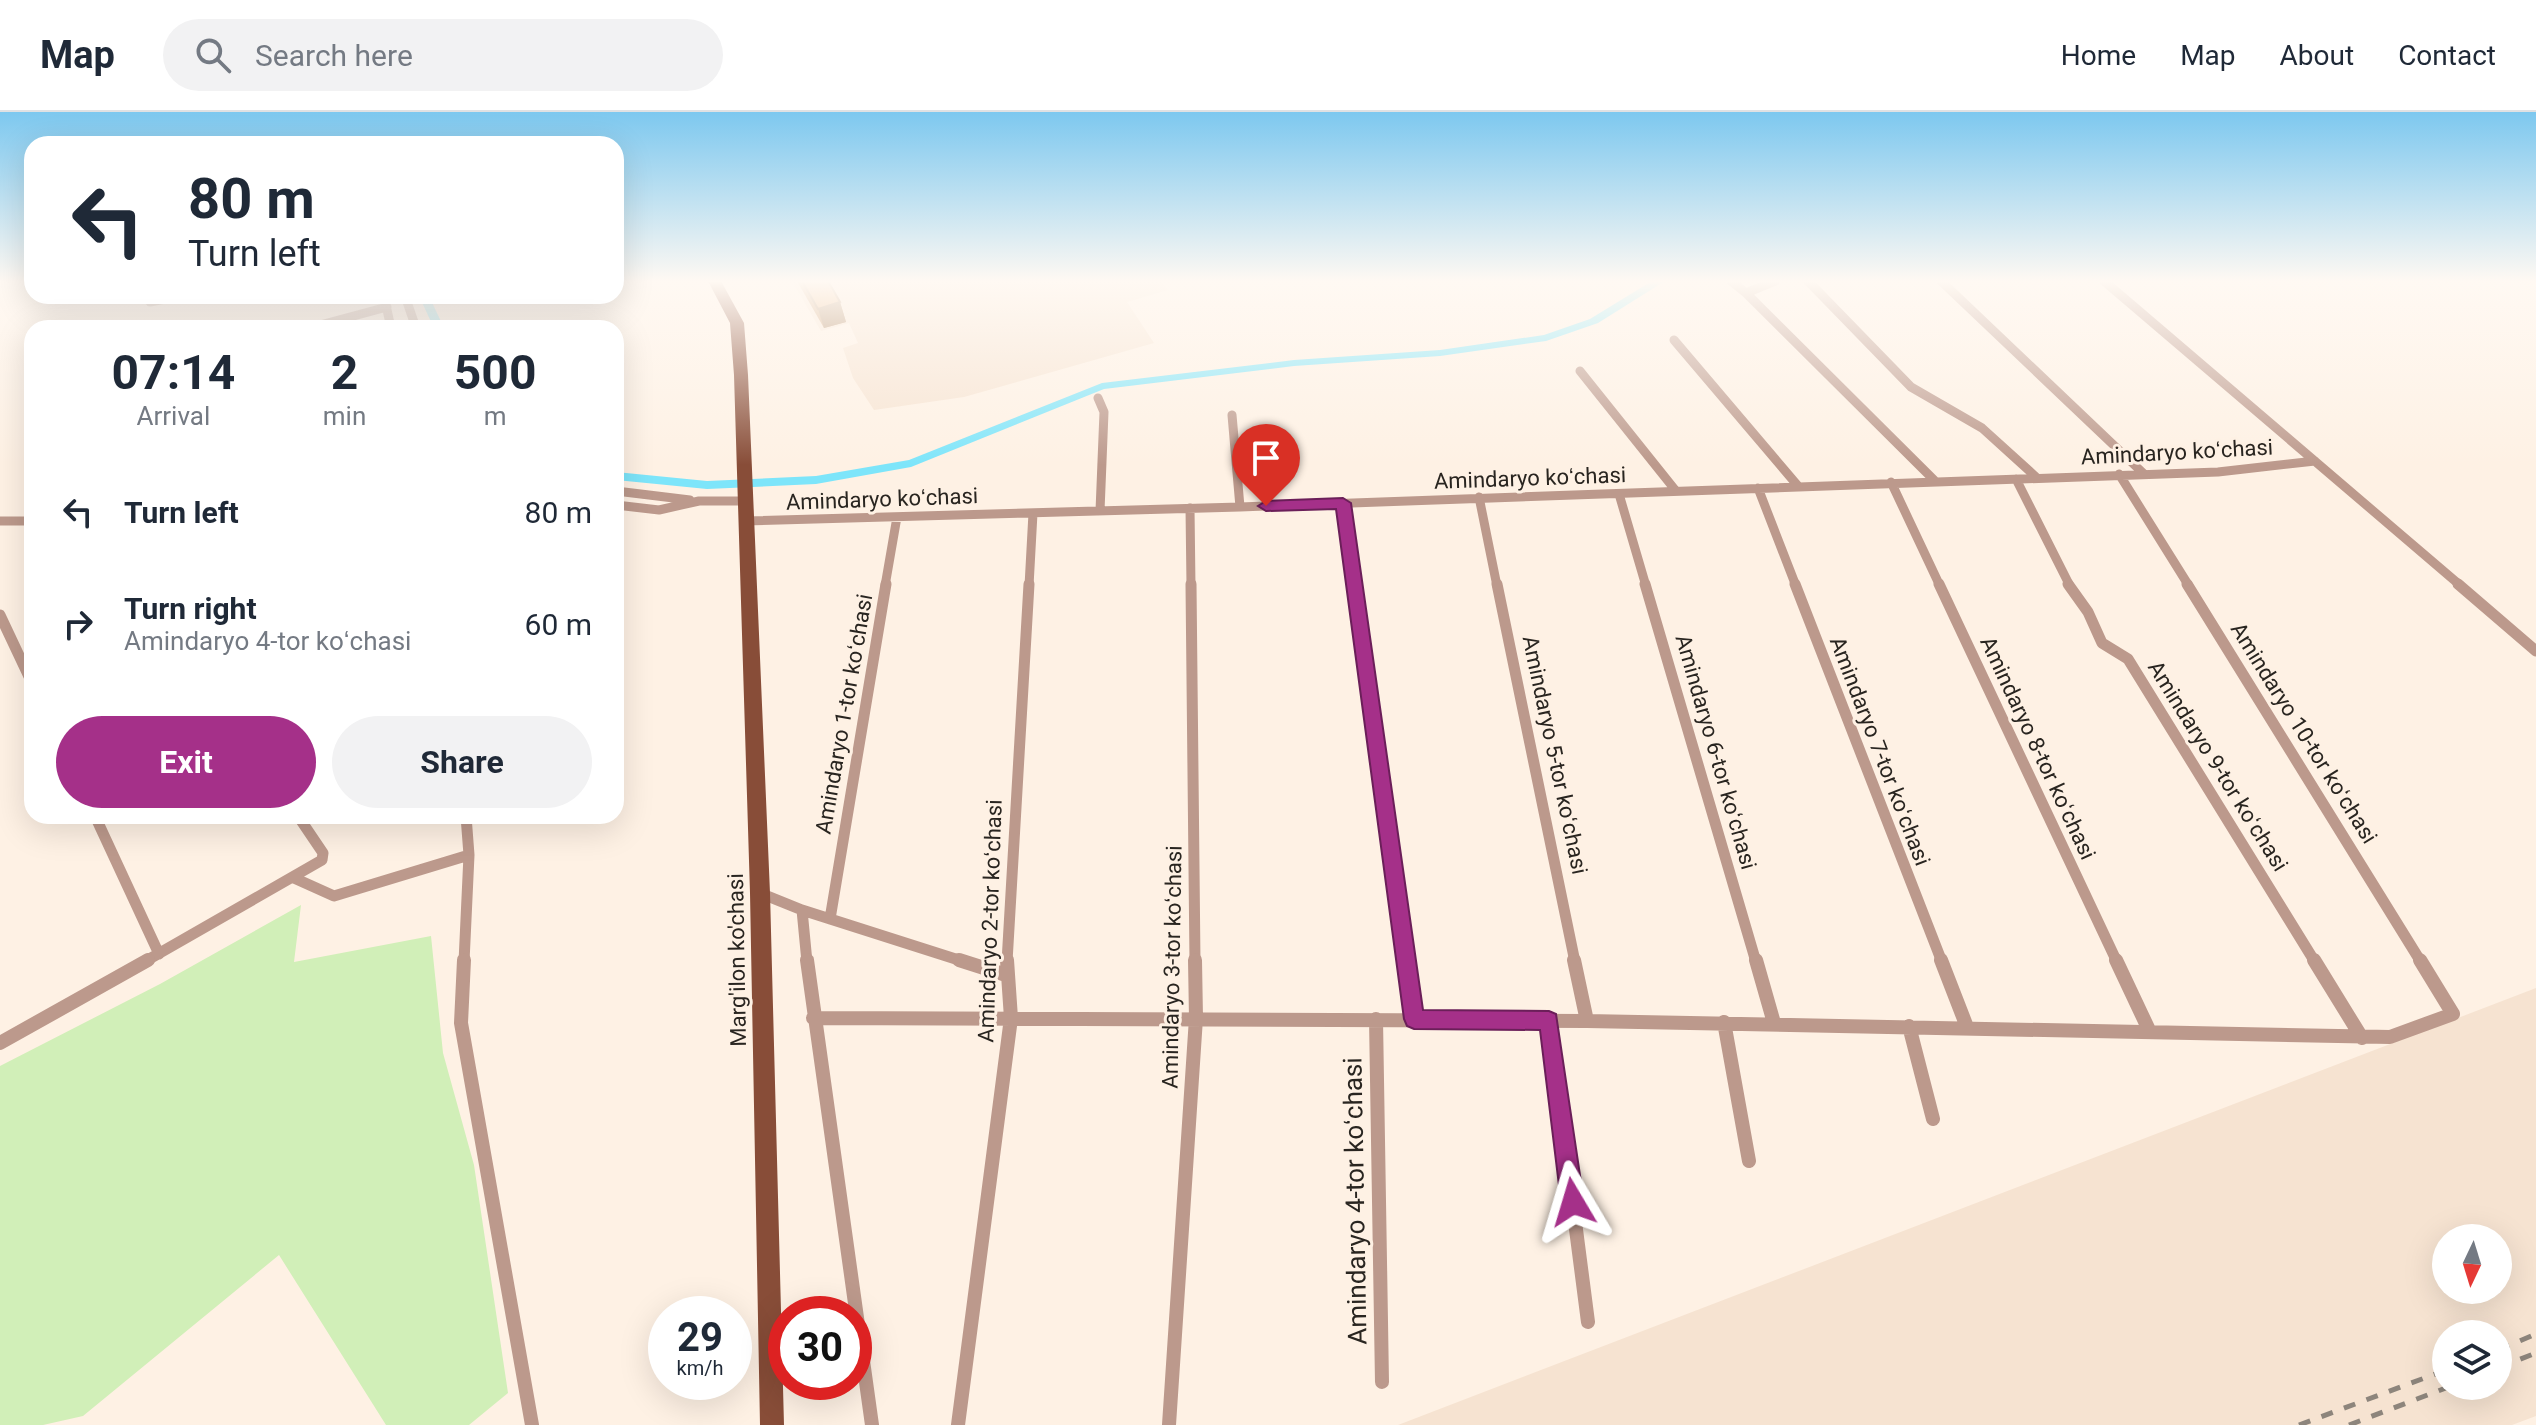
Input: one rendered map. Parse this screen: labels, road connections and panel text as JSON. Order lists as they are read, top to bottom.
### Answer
{
  "streets": {
    "main road": ["Marg'ilon ko'chasi"],
    "street": [
      "Amindaryo koʻchasi",
      "Amindaryo 1-tor koʻchasi",
      "Amindaryo 10-tor koʻchasi",
      "Amindaryo 8-tor koʻchasi",
      "Amindaryo 7-tor koʻchasi",
      "Amindaryo 6-tor koʻchasi",
      "Amindaryo 5-tor koʻchasi",
      "Amindaryo 9-tor koʻchasi",
      "Amindaryo 2-tor koʻchasi",
      "Amindaryo 3-tor koʻchasi",
      "Amindaryo 4-tor koʻchasi"
    ]
  },
  "crossings": [
    ["Amindaryo koʻchasi", "Amindaryo 1-tor koʻchasi"],
    ["Amindaryo koʻchasi", "Amindaryo 10-tor koʻchasi"],
    ["Amindaryo koʻchasi", "Amindaryo 8-tor koʻchasi"],
    ["Amindaryo koʻchasi", "Amindaryo 7-tor koʻchasi"],
    ["Amindaryo koʻchasi", "Amindaryo 6-tor koʻchasi"],
    ["Amindaryo koʻchasi", "Amindaryo 5-tor koʻchasi"],
    ["Amindaryo koʻchasi", "Amindaryo 9-tor koʻchasi"],
    ["Amindaryo koʻchasi", "Amindaryo 2-tor koʻchasi"],
    ["Amindaryo koʻchasi", "Marg'ilon ko'chasi"],
    ["Amindaryo koʻchasi", "Amindaryo 3-tor koʻchasi"],
    ["Amindaryo 10-tor koʻchasi", "Amindaryo 9-tor koʻchasi"]
  ],
  "north": "bottom",
  "page": {
    "header": "Map",
    "search": "Search here",
    "nav": [
      "Home",
      "Map",
      "About",
      "Contact"
    ],
    "turn": ["80 m", "Turn left"],
    "eta": [
      "07:14",
      "Arrival",
      "2",
      "min",
      "500",
      "m"
    ],
    "list": [
      {
        "name": "Turn left",
        "value": "80 m"
      },
      {
        "name": "Turn right",
        "note": "Amindaryo 4-tor koʻchasi",
        "value": "60 m"
      }
    ],
    "buttons": ["Exit", "Share"],
    "speed": "29 km/h",
    "limit": "30"
  }
}
